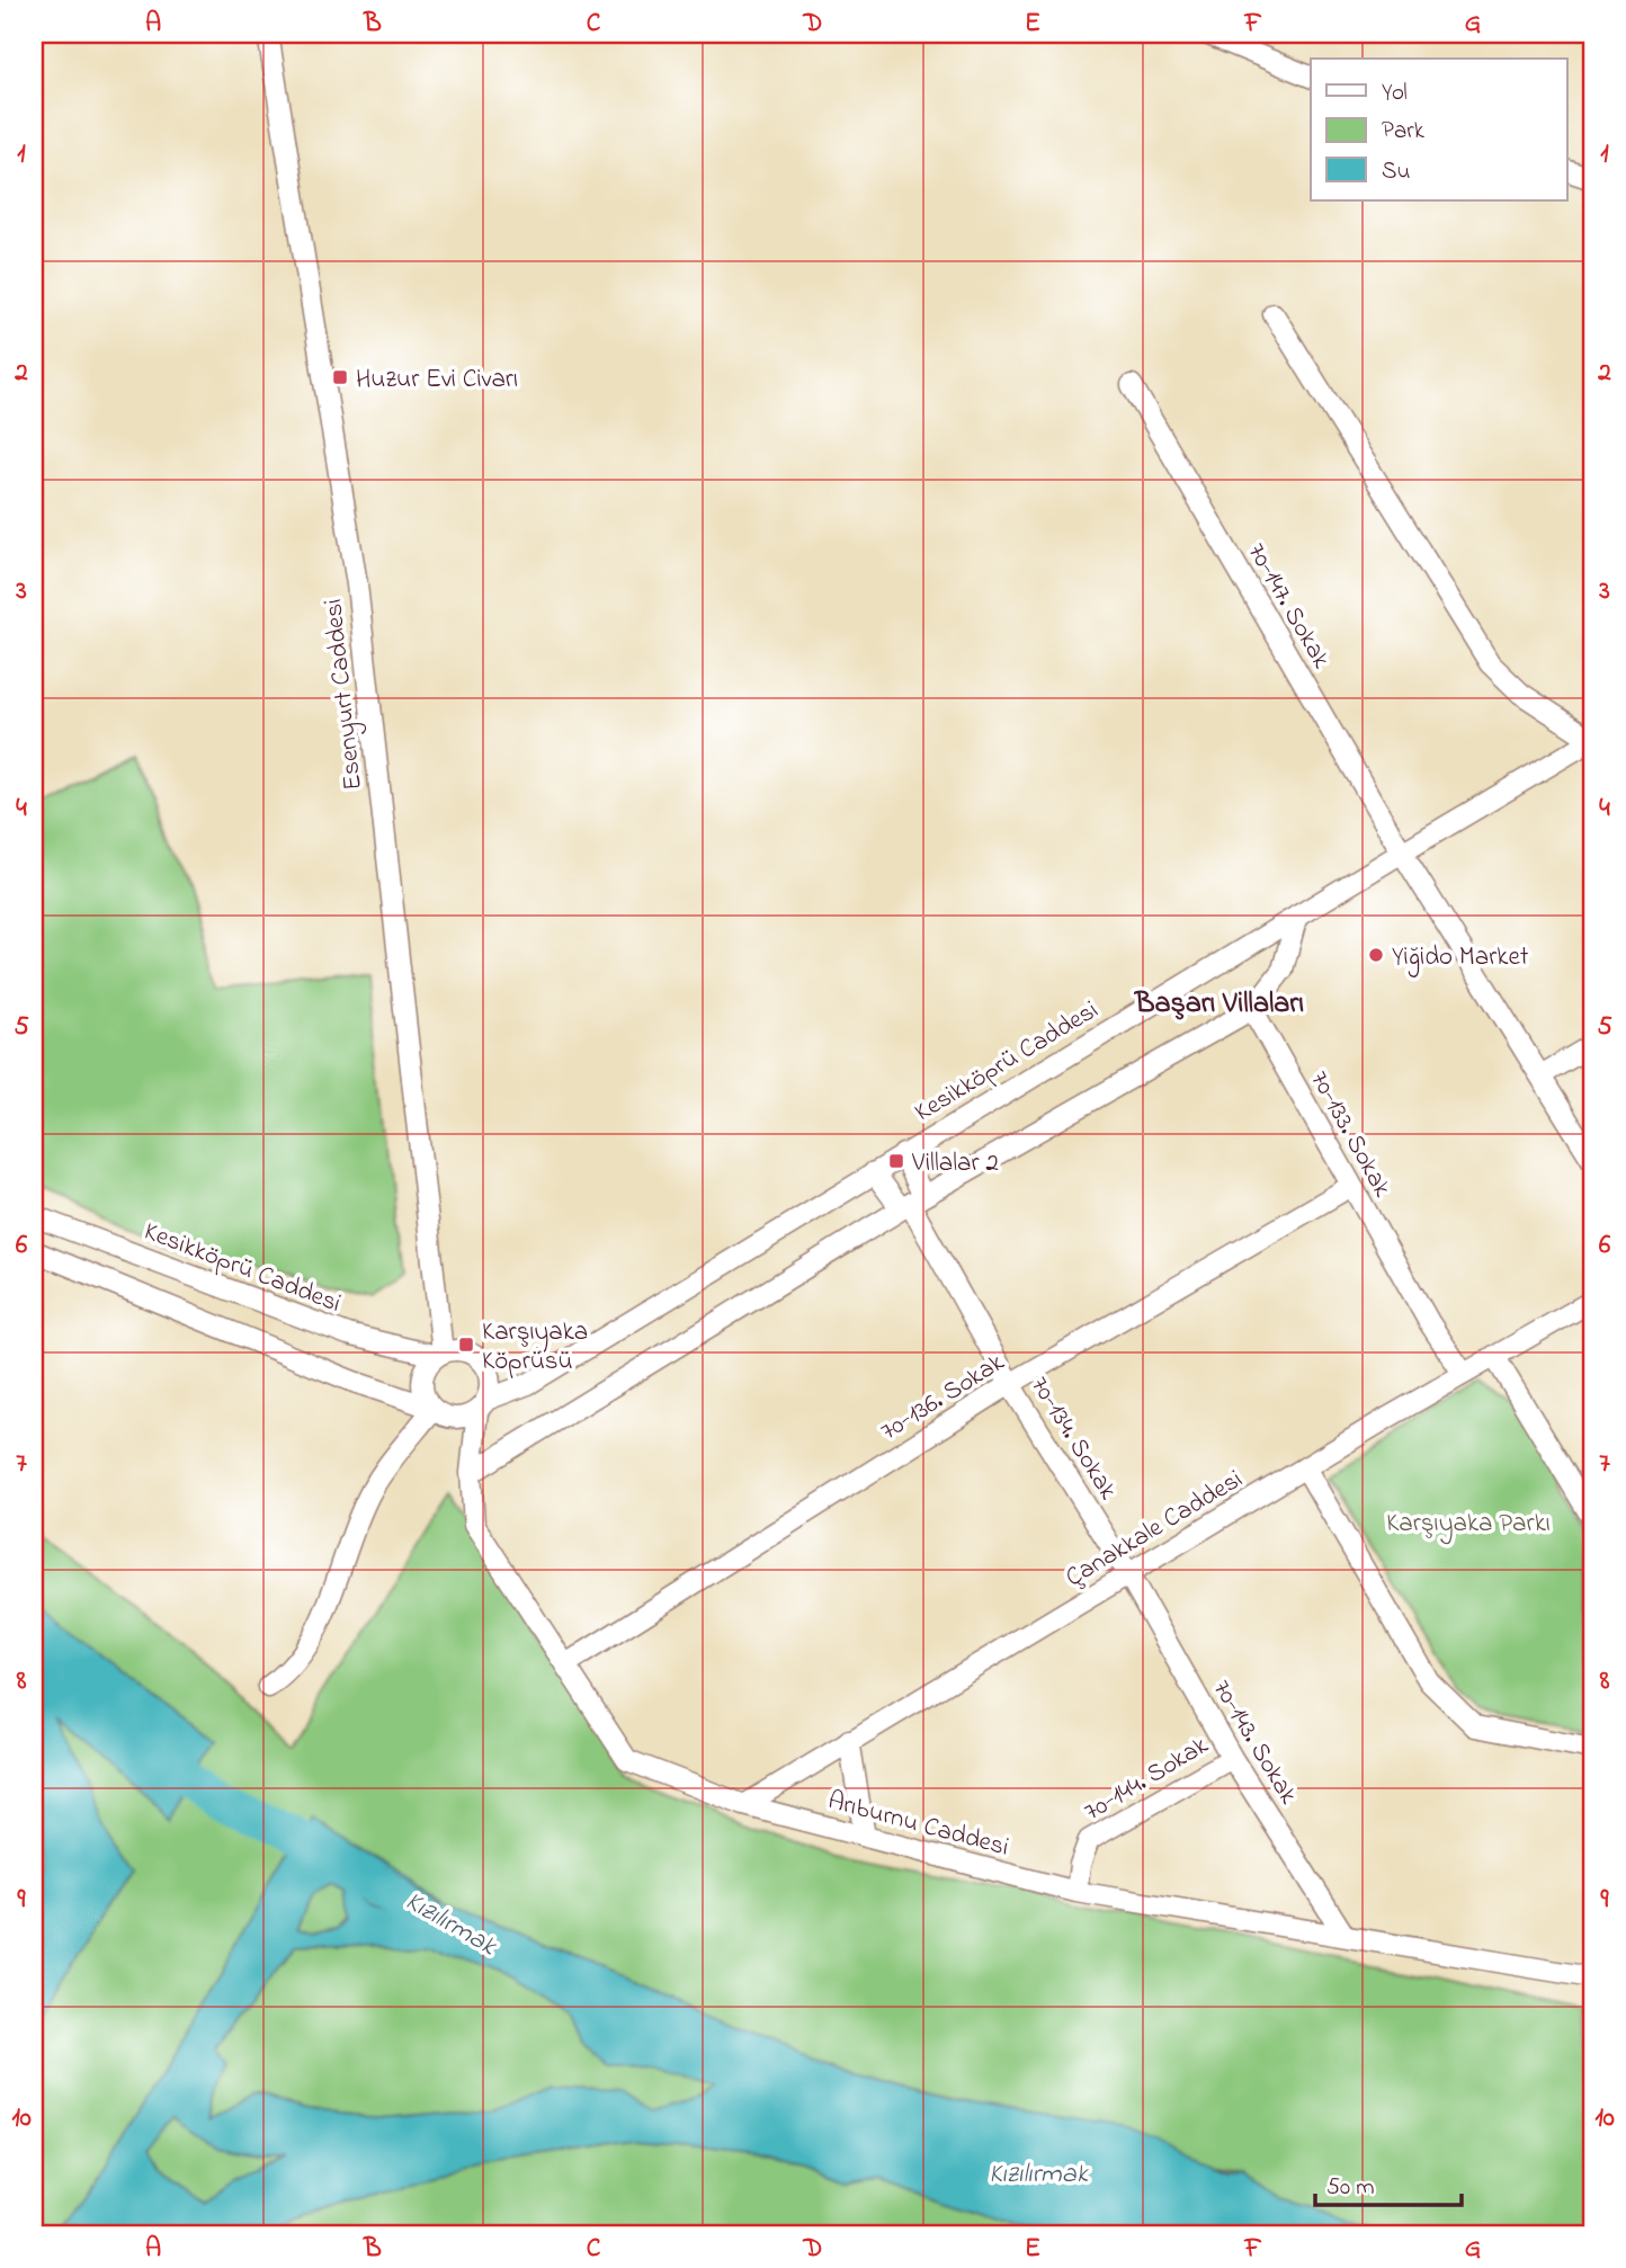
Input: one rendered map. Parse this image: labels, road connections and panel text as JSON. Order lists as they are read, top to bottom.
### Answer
{
  "streets": {
    "street": [
      "70-147. Sokak",
      "Esenyurt Caddesi",
      "Kesikköprü Caddesi",
      "70-133. Sokak",
      "70-136. Sokak",
      "70-134. Sokak",
      "Çanakkale Caddesi",
      "70-143. Sokak",
      "70-144. Sokak",
      "Arıburnu Caddesi"
    ]
  },
  "crossings": [
    ["70-147. Sokak", "Kesikköprü Caddesi"],
    ["Esenyurt Caddesi", "Kesikköprü Caddesi"],
    ["Esenyurt Caddesi", "Arıburnu Caddesi"],
    ["Kesikköprü Caddesi", "Arıburnu Caddesi"],
    ["70-133. Sokak", "70-136. Sokak"],
    ["70-133. Sokak", "Çanakkale Caddesi"],
    ["70-136. Sokak", "70-134. Sokak"],
    ["70-136. Sokak", "Arıburnu Caddesi"],
    ["70-134. Sokak", "Çanakkale Caddesi"],
    ["70-134. Sokak", "70-143. Sokak"],
    ["Çanakkale Caddesi", "70-143. Sokak"],
    ["Çanakkale Caddesi", "Arıburnu Caddesi"],
    ["70-143. Sokak", "70-144. Sokak"],
    ["70-143. Sokak", "Arıburnu Caddesi"],
    ["70-144. Sokak", "Arıburnu Caddesi"]
  ],
  "districts": ["Başarı Villaları"],
  "water": ["Kızılırmak"],
  "parks": ["Karşıyaka Parkı"],
  "places": {
    "transit": ["Huzur Evi Civarı", "Villalar 2", "Karşıyaka Köprüsü"],
    "other": ["Yiğido Market"]
  },
  "legend": ["Yol", "Park", "Su"],
  "scale_bar": "50 m",
  "grid": {
    "columns": [
      "A",
      "B",
      "C",
      "D",
      "E",
      "F",
      "G"
    ],
    "rows": [
      "1",
      "2",
      "3",
      "4",
      "5",
      "6",
      "7",
      "8",
      "9",
      "10"
    ]
  }
}
